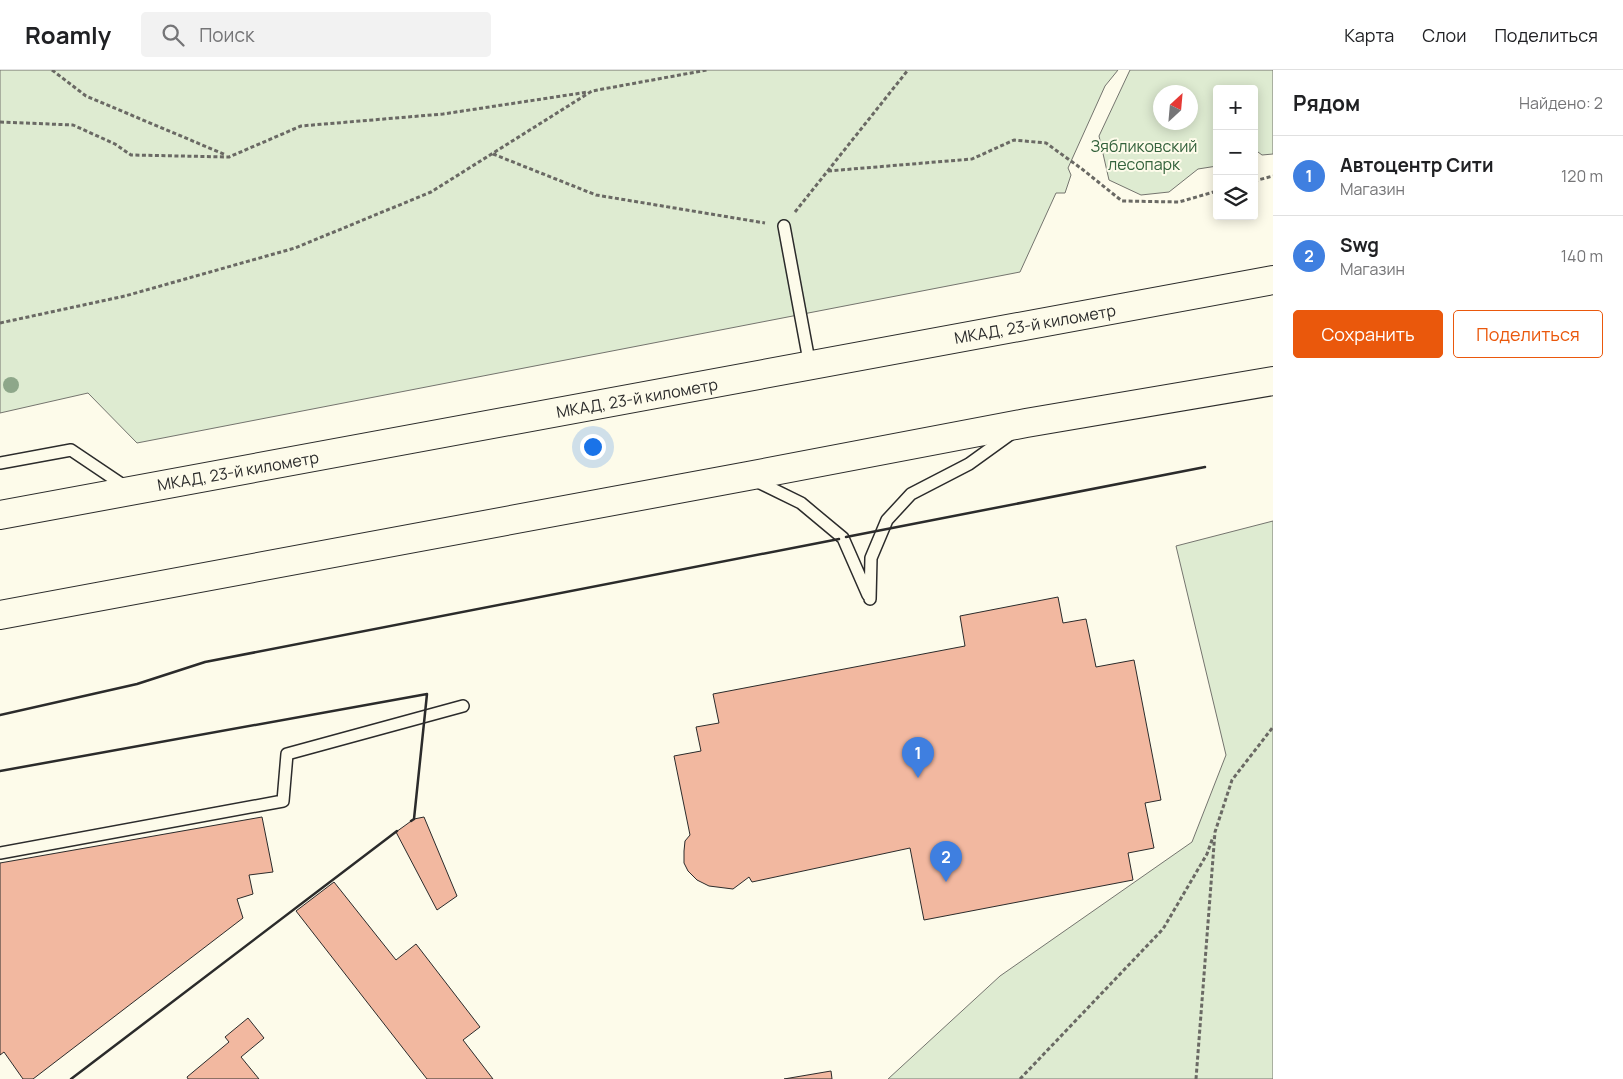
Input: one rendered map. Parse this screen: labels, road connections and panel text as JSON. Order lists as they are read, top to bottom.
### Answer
{
  "streets": {
    "highway": ["МКАД, 23-й километр"]
  },
  "parks": ["Зябликовский лесопарк"],
  "north": "top right",
  "page": {
    "header": "Roamly",
    "search": "Поиск",
    "nav": ["Карта", "Слои", "Поделиться"],
    "heading": ["Рядом", "Найдено: 2"],
    "map_buttons": ["+", "−"],
    "list": [
      {
        "mark": "1",
        "name": "Автоцентр Сити",
        "note": "Магазин",
        "value": "120 m"
      },
      {
        "mark": "2",
        "name": "Swg",
        "note": "Магазин",
        "value": "140 m"
      }
    ],
    "buttons": ["Сохранить", "Поделиться"],
    "pins": ["1", "2"]
  }
}
